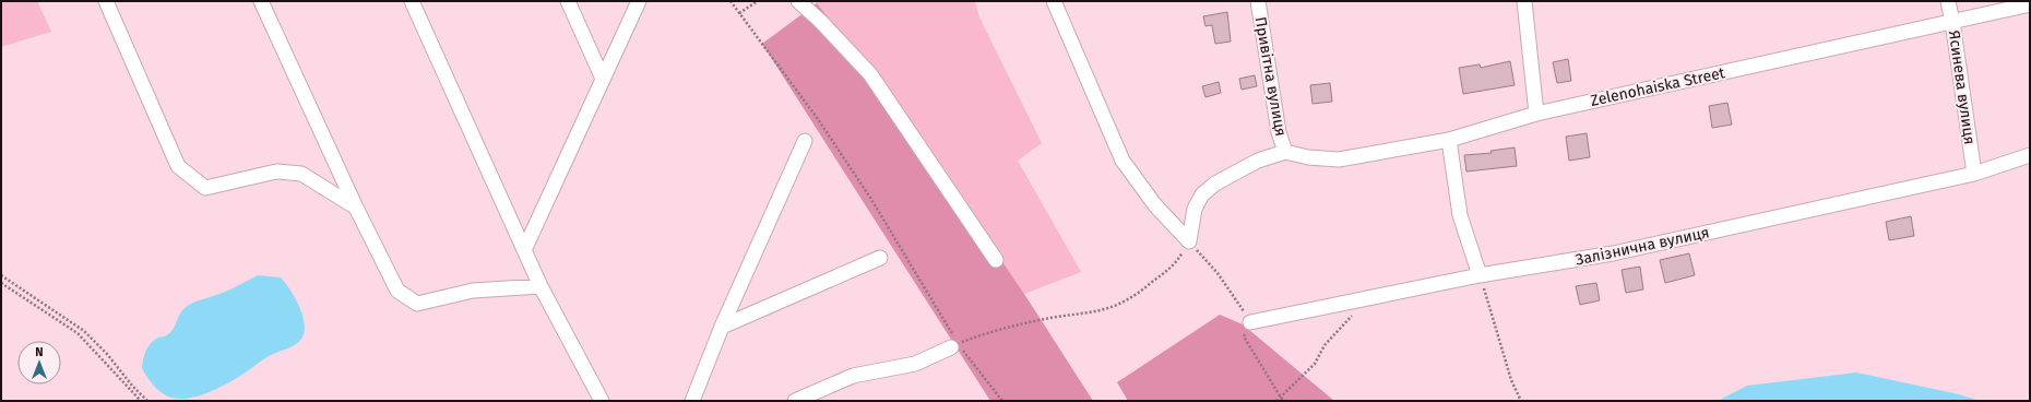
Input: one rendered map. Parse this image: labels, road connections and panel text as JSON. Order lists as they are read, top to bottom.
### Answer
{
  "streets": {
    "street": [
      "Привітна вулиця",
      "Zelenohaiska Street",
      "Ясинева вулиця",
      "Залізнична вулиця"
    ]
  },
  "crossings": [
    ["Привітна вулиця", "Zelenohaiska Street"],
    ["Zelenohaiska Street", "Ясинева вулиця"],
    ["Ясинева вулиця", "Залізнична вулиця"]
  ],
  "north": "top"
}
